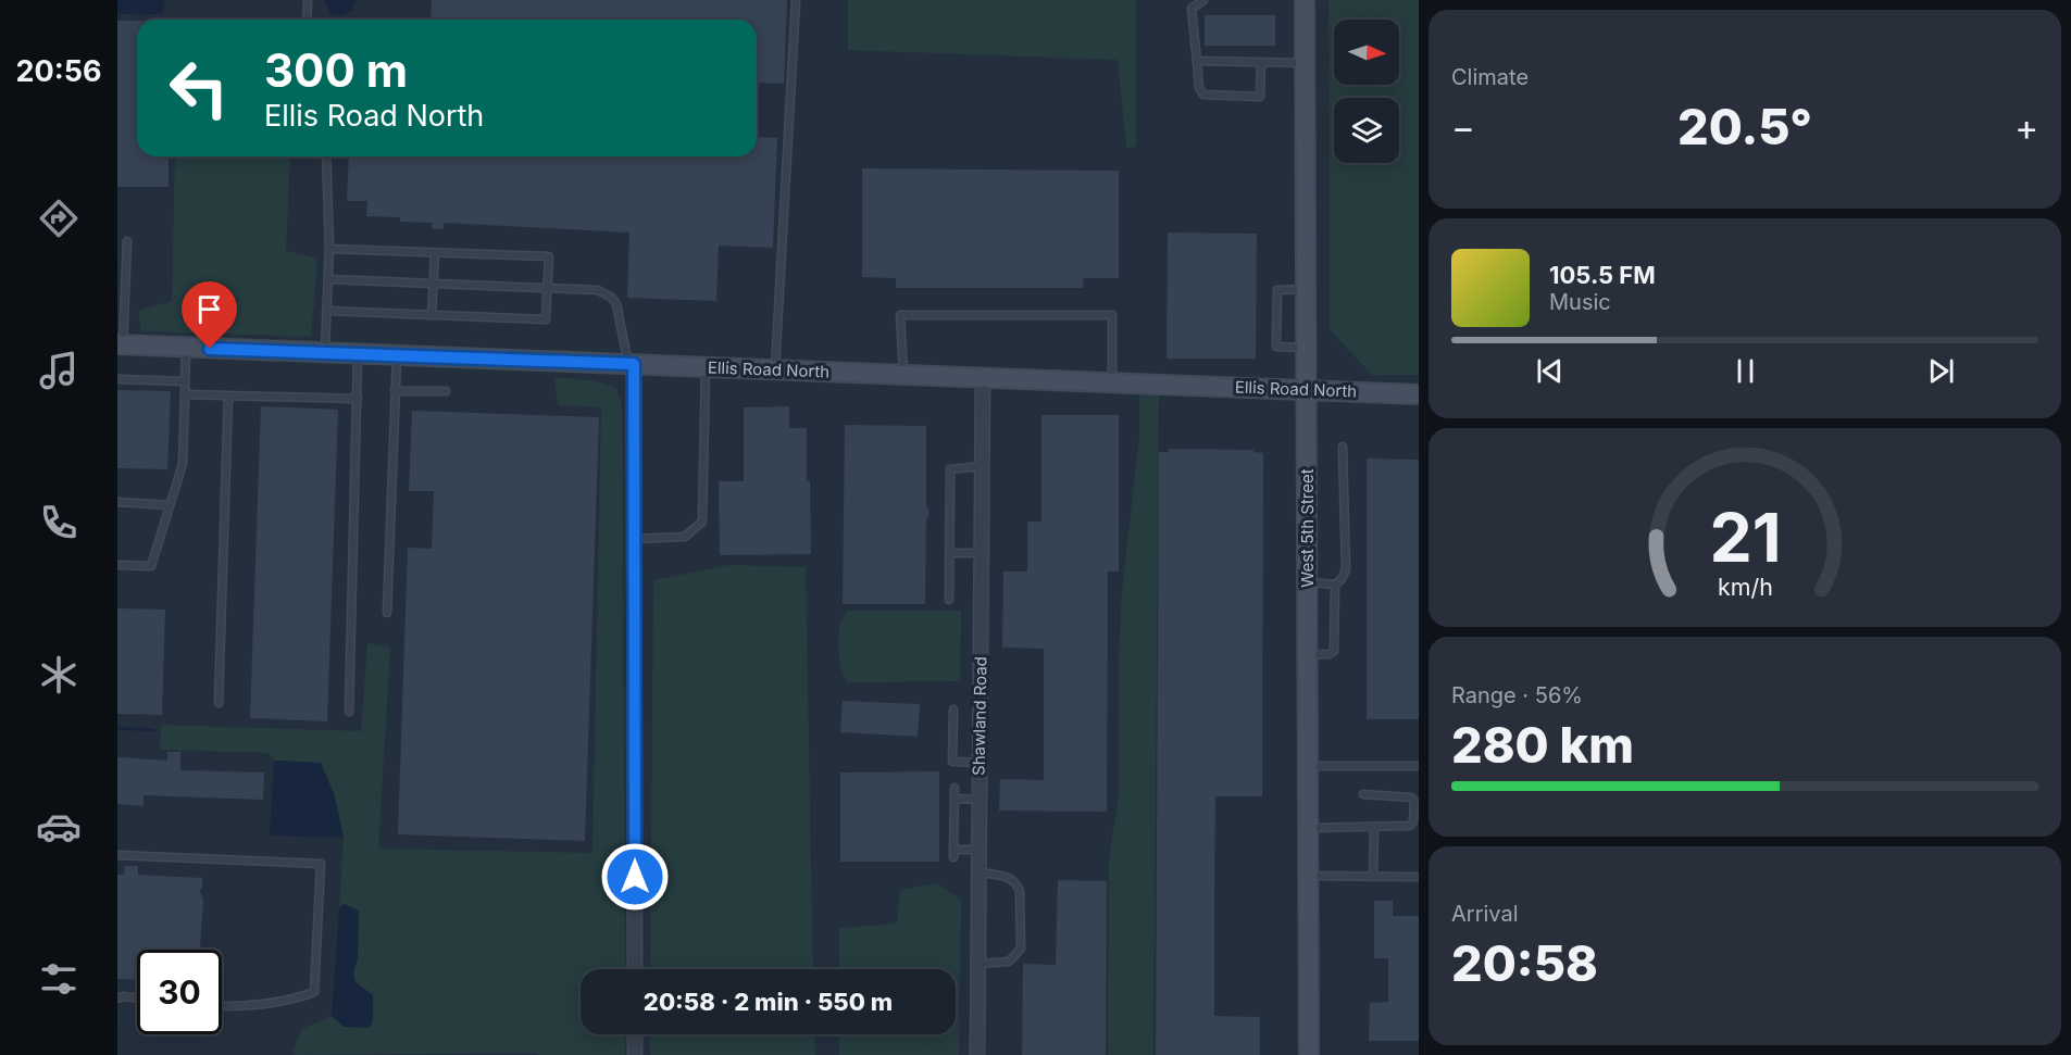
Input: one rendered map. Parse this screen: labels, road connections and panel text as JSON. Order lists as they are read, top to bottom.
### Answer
{
  "streets": {
    "street": ["Ellis Road North", "West 5th Street", "Shawland Road"]
  },
  "crossings": [
    ["Ellis Road North", "West 5th Street"],
    ["Ellis Road North", "Shawland Road"]
  ],
  "north": "right",
  "page": {
    "tabs": "20:56",
    "tile": [
      "Climate",
      ["Range · 56%", "280 km"],
      ["Arrival", "20:58"]
    ],
    "turn": ["300 m", "Ellis Road North"],
    "heat": ["−", "20.5°", "+"],
    "song": ["105.5 FM", "Music"],
    "limit": "30",
    "trip": "20:58 · 2 min · 550 m",
    "gauge": ["21", "km/h"]
  }
}
